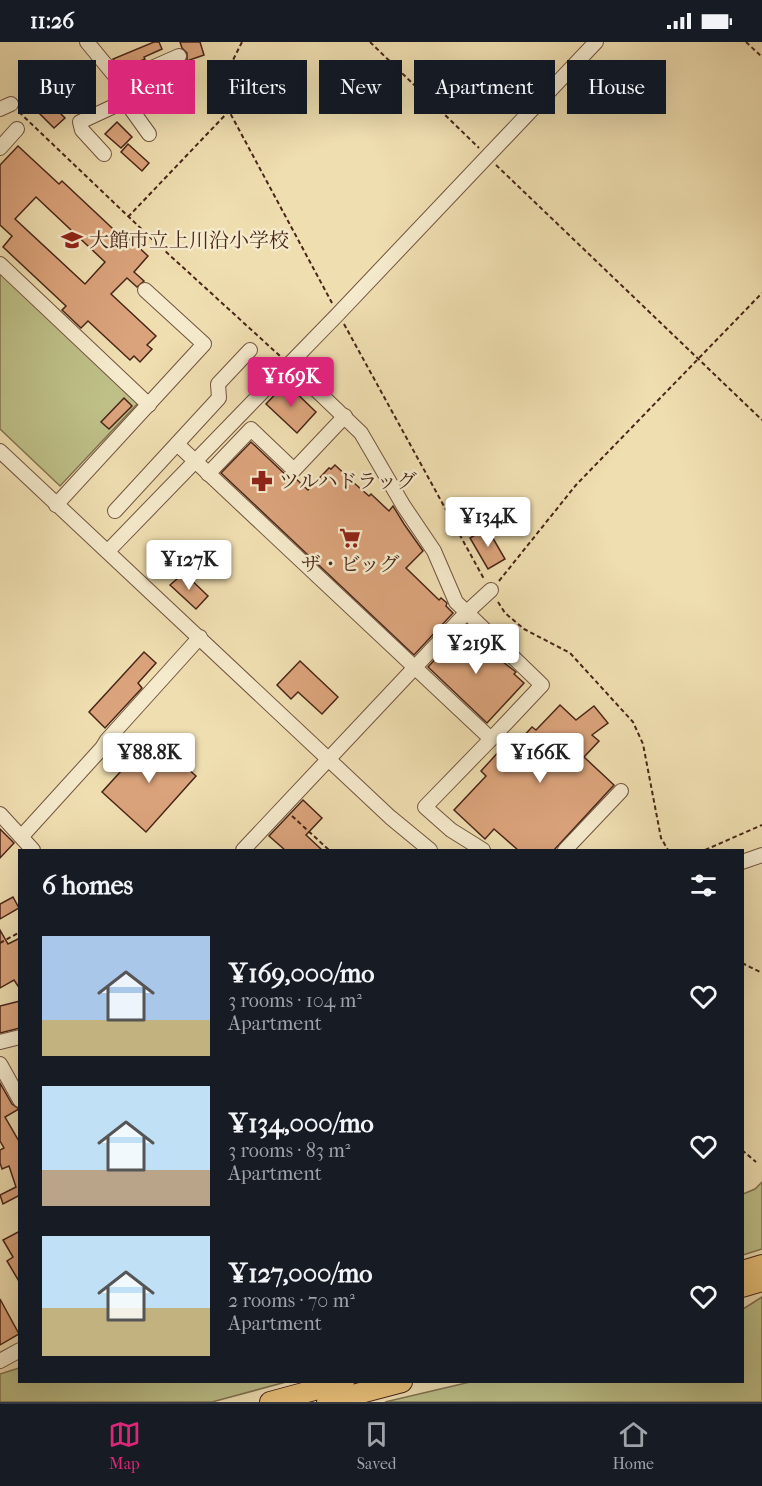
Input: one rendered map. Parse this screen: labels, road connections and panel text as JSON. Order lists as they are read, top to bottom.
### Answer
{
  "places": {
    "school or university": ["大館市立上川沿小学校"],
    "pharmacy": ["ツルハドラッグ"],
    "supermarket": ["ザ・ビッグ"]
  },
  "page": {
    "status": "11:26",
    "chip": [
      "Buy",
      "Rent",
      "Filters",
      "New",
      "Apartment",
      "House"
    ],
    "price": [
      "¥169K",
      "¥134K",
      "¥127K",
      "¥219K",
      "¥88.8K",
      "¥166K"
    ],
    "heading": "6 homes",
    "list": [
      {
        "name": "¥169,000/mo",
        "note": "3 rooms · 104 m² · Apartment"
      },
      {
        "name": "¥134,000/mo",
        "note": "3 rooms · 83 m² · Apartment"
      },
      {
        "name": "¥127,000/mo",
        "note": "2 rooms · 70 m² · Apartment"
      }
    ],
    "tabs": ["Map", "Saved", "Home"]
  }
}
